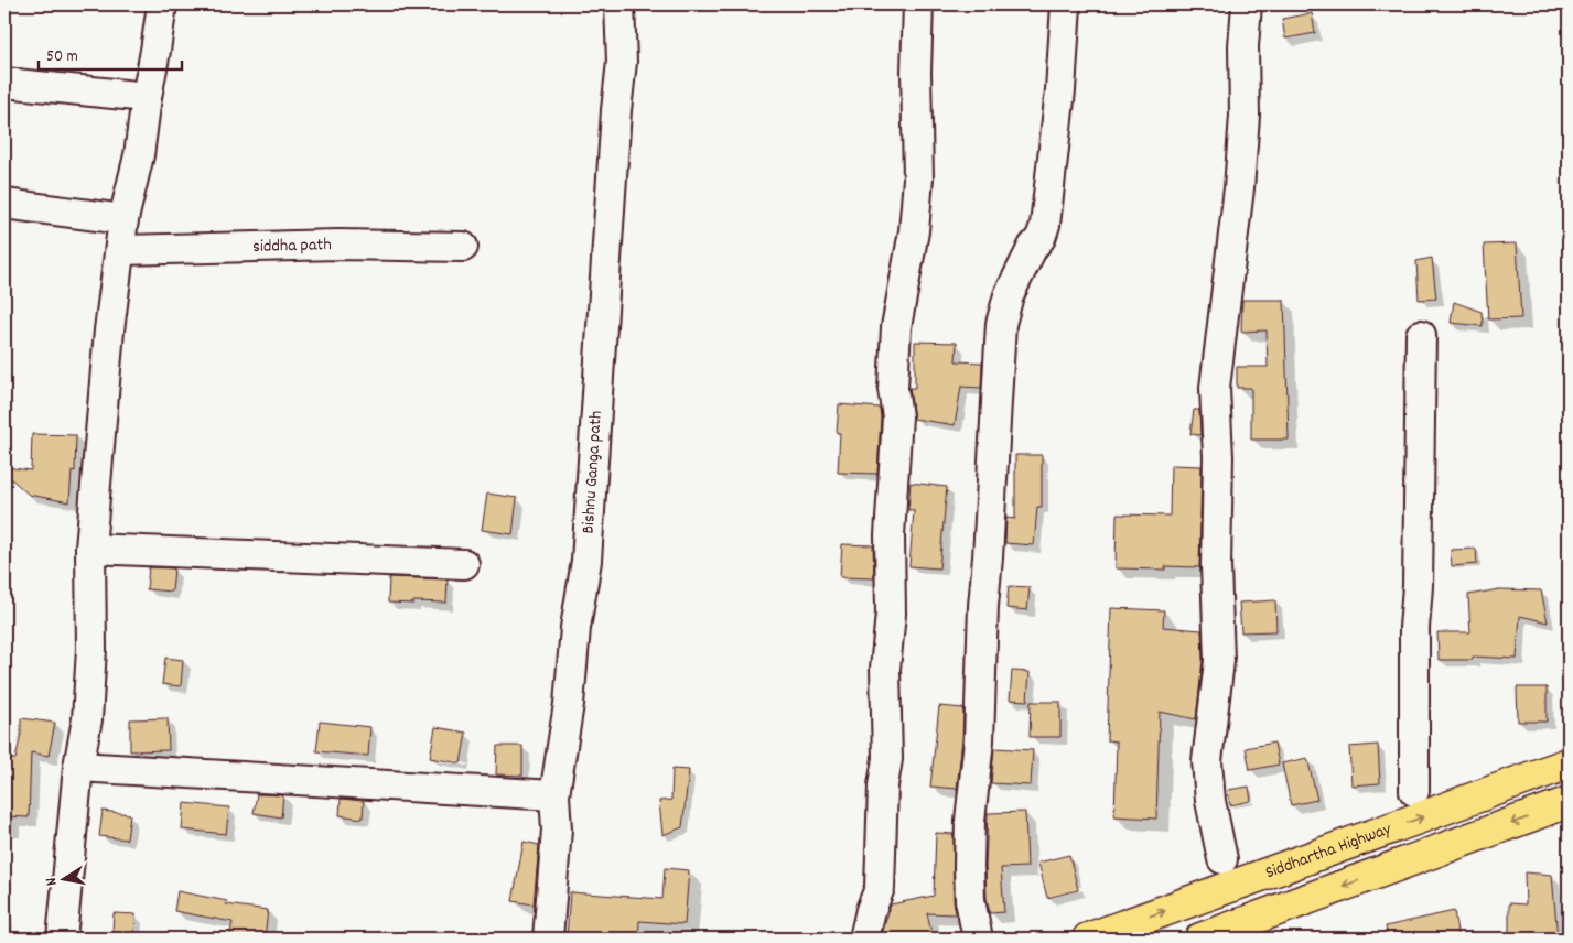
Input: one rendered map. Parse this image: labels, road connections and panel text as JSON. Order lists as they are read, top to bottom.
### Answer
{
  "streets": {
    "highway": ["Siddhartha Highway"],
    "street": ["siddha path", "Bishnu Ganga path"]
  },
  "scale_bar": "50 m",
  "north": "left"
}
